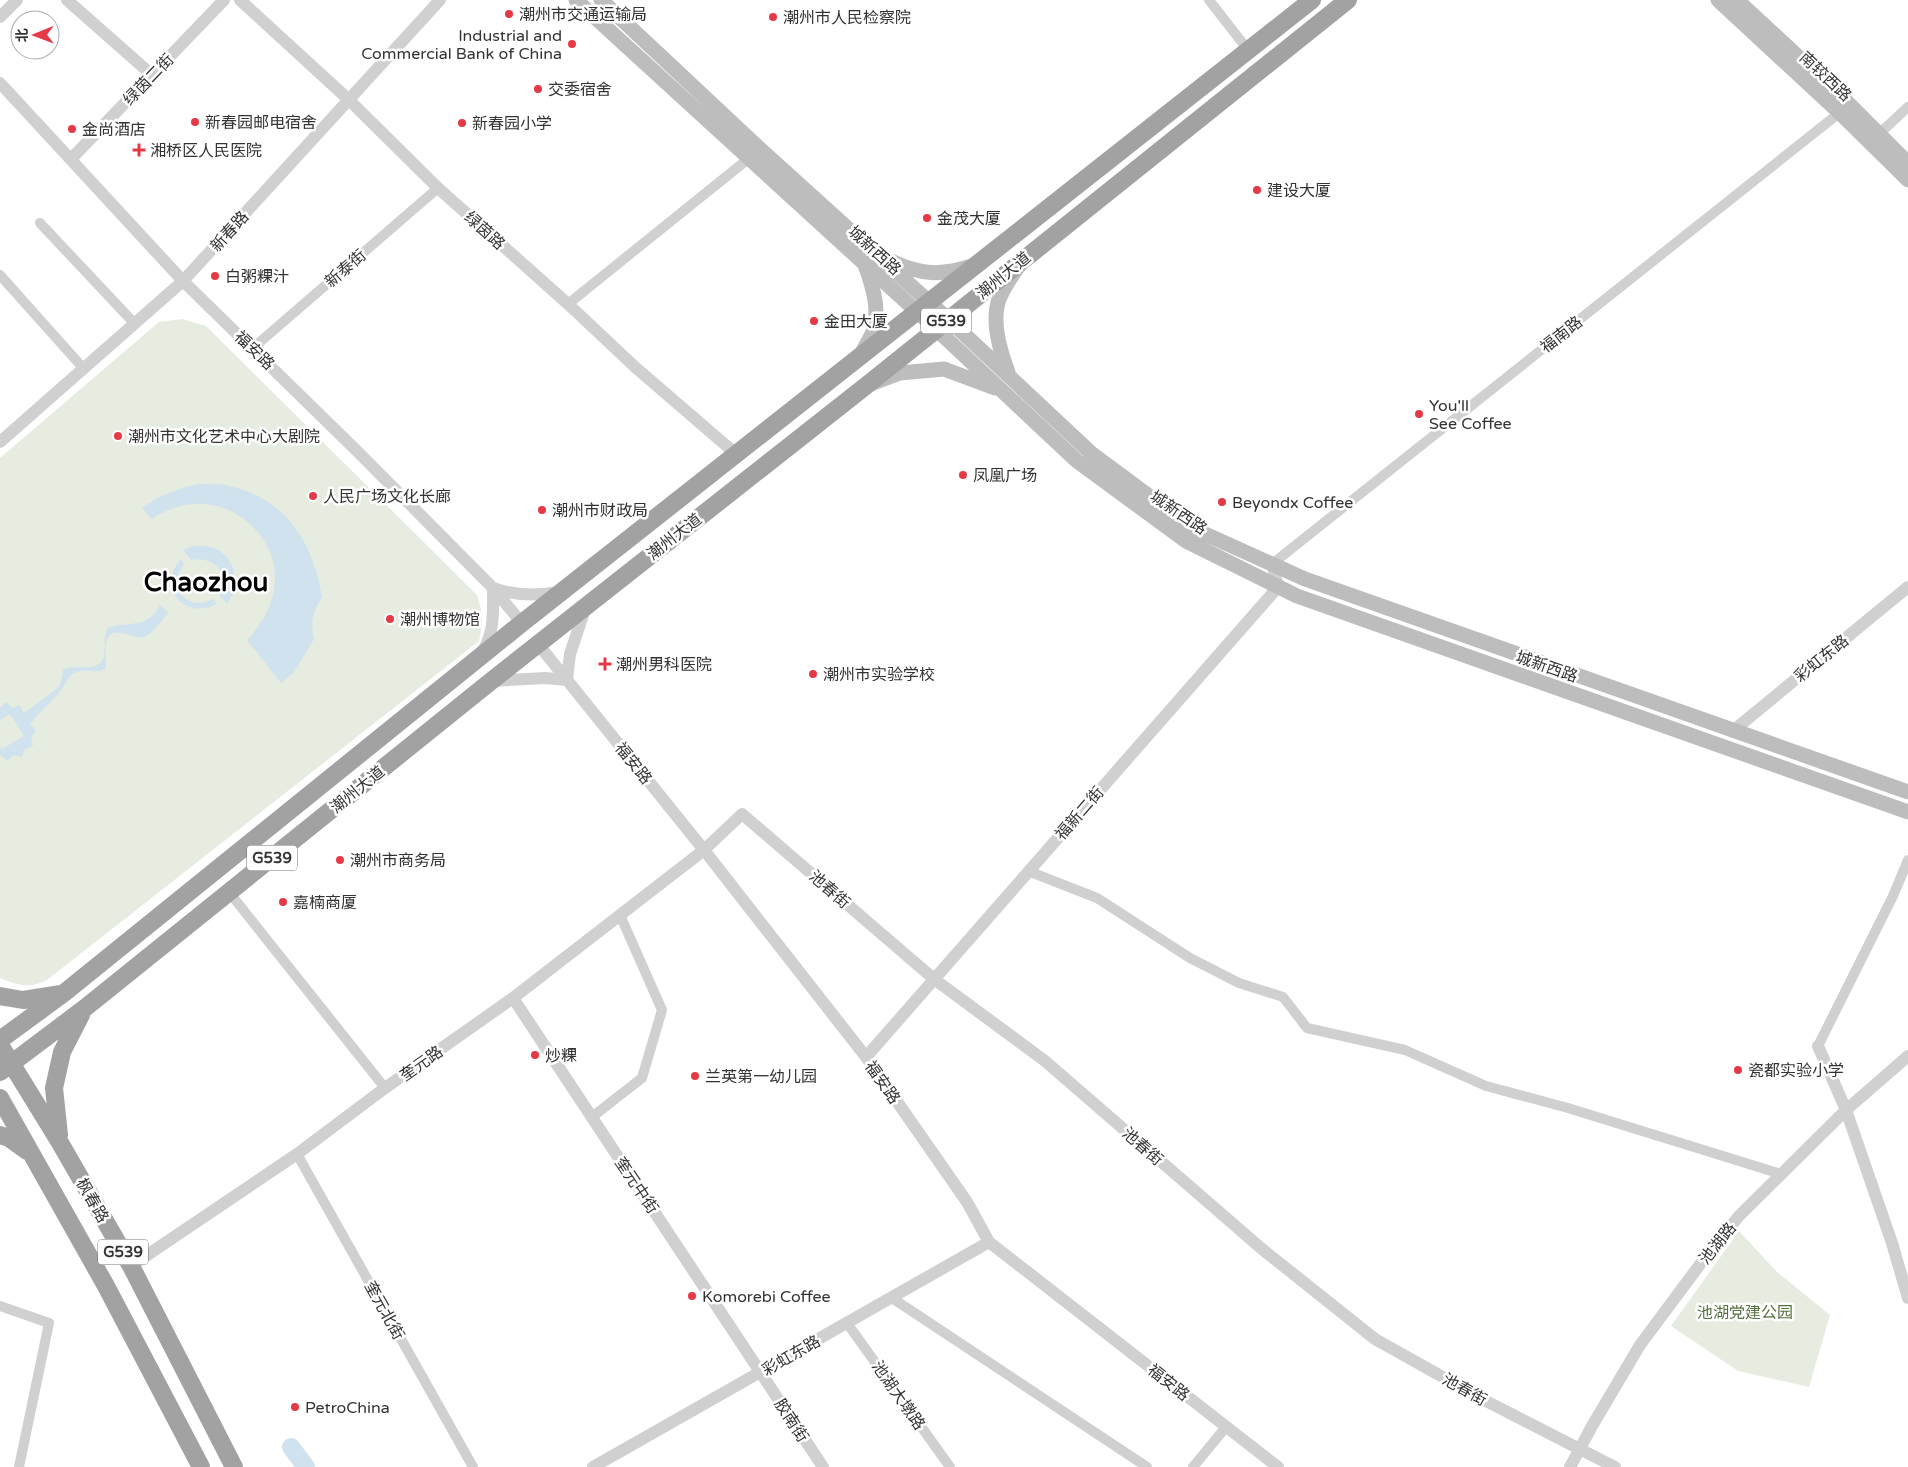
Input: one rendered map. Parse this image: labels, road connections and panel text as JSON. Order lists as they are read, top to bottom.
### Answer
{
  "streets": {
    "highway": ["潮州大道", "G539", "枫春路"],
    "main road": ["南较西路", "城新西路"],
    "street": [
      "绿茵二街",
      "绿茵路",
      "新春路",
      "新泰街",
      "福南路",
      "福安路",
      "彩虹东路",
      "福新二街",
      "池春街",
      "奎元路",
      "奎元中街",
      "池湖路",
      "奎元北街",
      "池湖大墩路",
      "胶南街"
    ]
  },
  "crossings": [
    ["南较西路", "福南路"],
    ["绿茵二街", "福安路"],
    ["绿茵路", "新春路"],
    ["绿茵路", "新泰街"],
    ["绿茵路", "潮州大道"],
    ["新春路", "福安路"],
    ["城新西路", "潮州大道"],
    ["城新西路", "福南路"],
    ["城新西路", "彩虹东路"],
    ["城新西路", "福新二街"],
    ["新泰街", "福安路"],
    ["潮州大道", "福安路"],
    ["潮州大道", "枫春路"],
    ["福安路", "彩虹东路"],
    ["福安路", "福新二街"],
    ["福安路", "池春街"],
    ["福安路", "奎元路"],
    ["彩虹东路", "奎元中街"],
    ["彩虹东路", "池湖大墩路"],
    ["彩虹东路", "胶南街"],
    ["福新二街", "池春街"],
    ["池春街", "奎元路"],
    ["池春街", "池湖路"],
    ["奎元路", "奎元中街"],
    ["奎元路", "枫春路"],
    ["奎元路", "奎元北街"],
    ["奎元中街", "胶南街"]
  ],
  "districts": ["Chaozhou"],
  "parks": ["池湖党建公园"],
  "places": {
    "other": [
      "潮州市交通运输局",
      "潮州市人民检察院",
      "Industrial and Commercial Bank of China",
      "交委宿舍",
      "新春园邮电宿舍",
      "新春园小学",
      "金尚酒店",
      "建设大厦",
      "金茂大厦",
      "白粥粿汁",
      "金田大厦",
      "You'll See Coffee",
      "潮州市文化艺术中心大剧院",
      "凤凰广场",
      "人民广场文化长廊",
      "Beyondx Coffee",
      "潮州市财政局",
      "潮州博物馆",
      "潮州市实验学校",
      "潮州市商务局",
      "嘉楠商厦",
      "炒粿",
      "瓷都实验小学",
      "兰英第一幼儿园",
      "Komorebi Coffee",
      "PetroChina"
    ],
    "health": ["湘桥区人民医院", "潮州男科医院"]
  },
  "north": "left"
}
